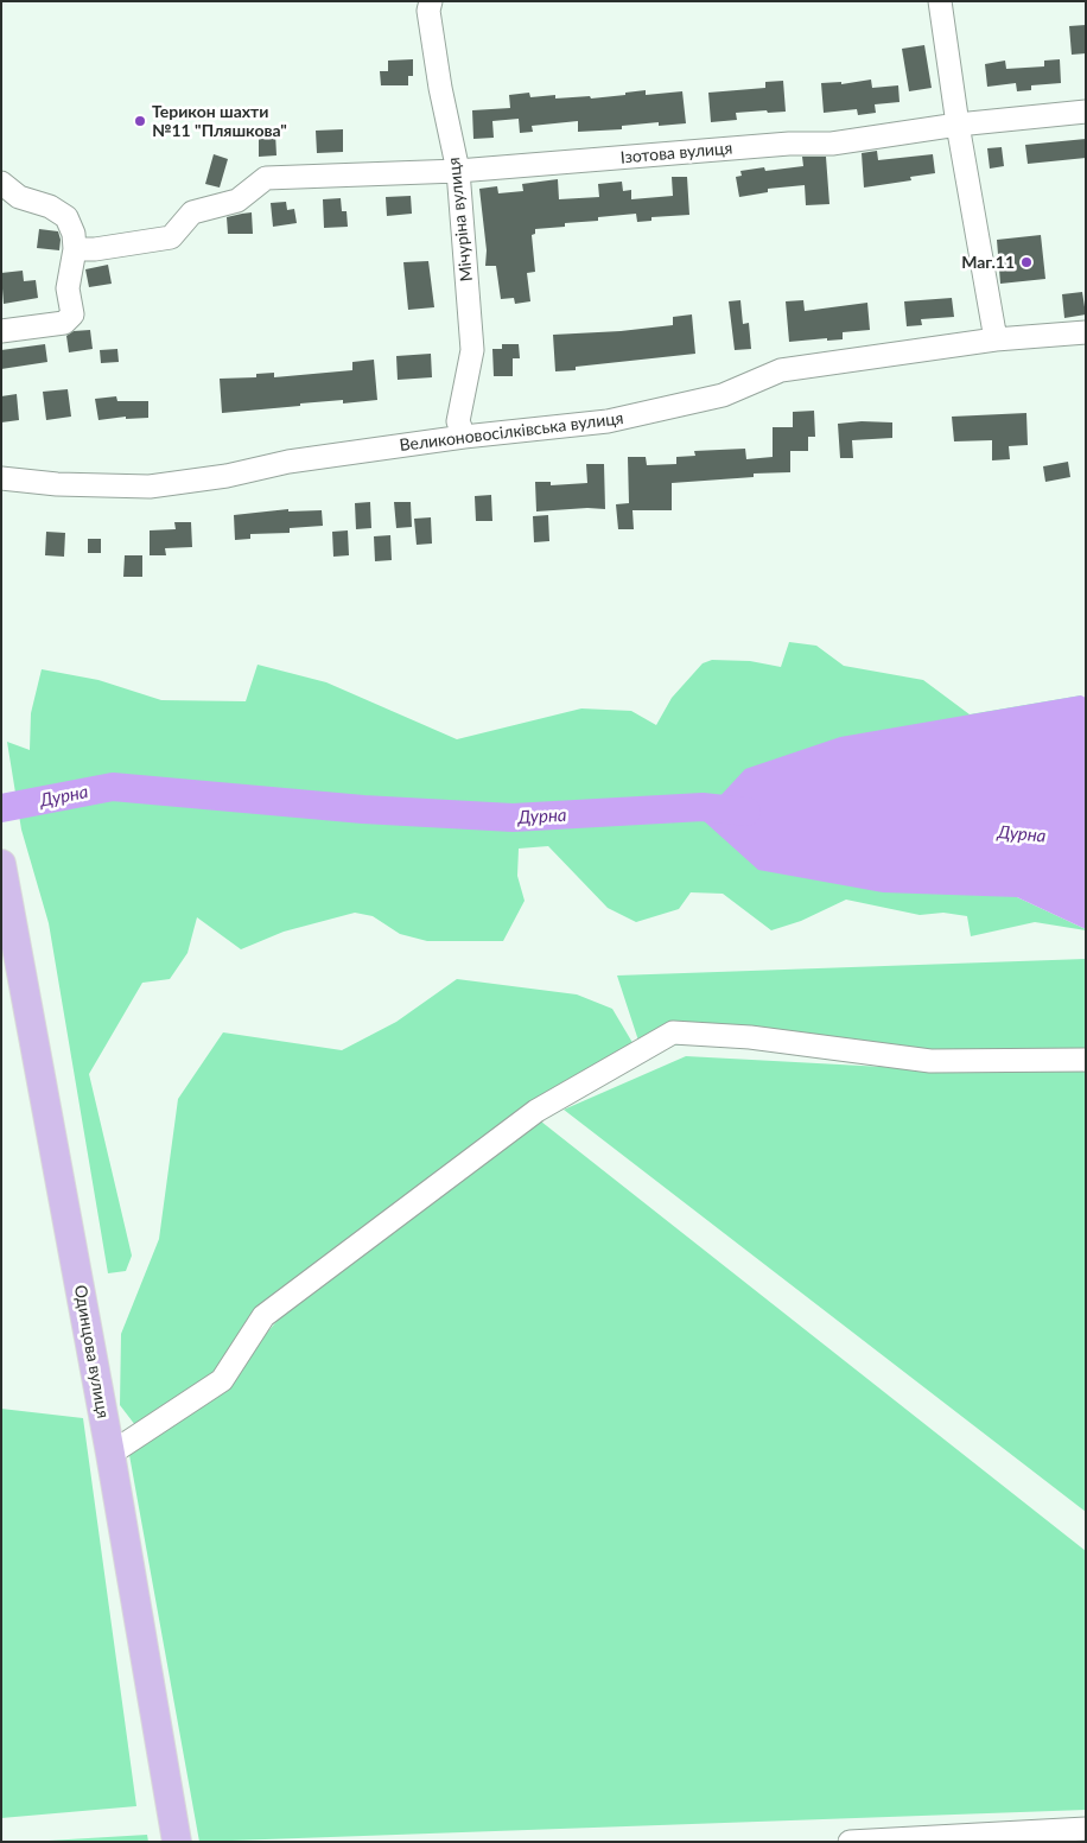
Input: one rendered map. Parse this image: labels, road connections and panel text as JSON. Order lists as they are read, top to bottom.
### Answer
{
  "streets": {
    "main road": ["Одинцова вулиця"],
    "street": ["Ізотова вулиця", "Мічуріна вулиця", "Великоновосілківська вулиця"]
  },
  "crossings": [
    ["Ізотова вулиця", "Мічуріна вулиця"],
    ["Мічуріна вулиця", "Великоновосілківська вулиця"]
  ],
  "water": ["Дурна"],
  "places": ["Терикон шахти №11 \"Пляшкова\"", "Маг.11"]
}
